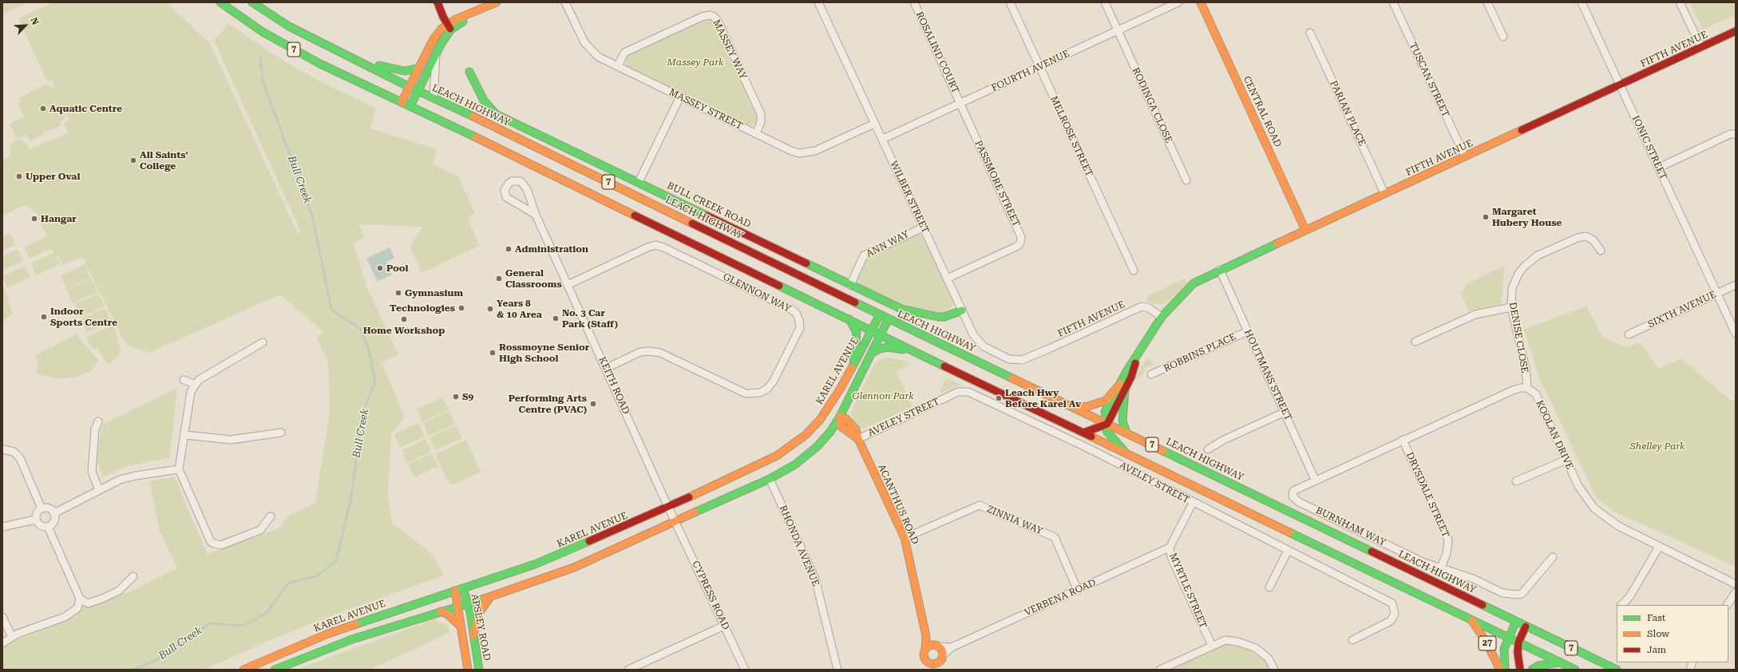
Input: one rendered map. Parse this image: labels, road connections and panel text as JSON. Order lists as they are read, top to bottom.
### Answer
{
  "streets": {
    "main road": [
      "7",
      "FIFTH AVENUE",
      "LEACH HIGHWAY",
      "CENTRAL ROAD",
      "BULL CREEK ROAD",
      "KAREL AVENUE",
      "ACANTHUS ROAD",
      "APSLEY ROAD",
      "27"
    ],
    "street": [
      "MASSEY WAY",
      "ROSALIND COURT",
      "FOURTH AVENUE",
      "TUSCAN STREET",
      "RODINGA CLOSE",
      "MASSEY STREET",
      "PARIAN PLACE",
      "MELROSE STREET",
      "IONIC STREET",
      "PASSMORE STREET",
      "WILBER STREET",
      "ANN WAY",
      "GLENNON WAY",
      "SIXTH AVENUE",
      "DENISE CLOSE",
      "ROBBINS PLACE",
      "HOUTMANS STREET",
      "KEITH ROAD",
      "AVELEY STREET",
      "KOOLAN DRIVE",
      "DRYSDALE STREET",
      "ZINNIA WAY",
      "BURNHAM WAY",
      "RHONDA AVENUE",
      "MYRTLE STREET",
      "CYPRESS ROAD",
      "VERBENA ROAD"
    ]
  },
  "crossings": [
    ["7", "FIFTH AVENUE"],
    ["7", "KAREL AVENUE"],
    ["7", "27"],
    ["MASSEY WAY", "MASSEY STREET"],
    ["FIFTH AVENUE", "TUSCAN STREET"],
    ["FIFTH AVENUE", "LEACH HIGHWAY"],
    ["FIFTH AVENUE", "CENTRAL ROAD"],
    ["FIFTH AVENUE", "PARIAN PLACE"],
    ["FIFTH AVENUE", "IONIC STREET"],
    ["FIFTH AVENUE", "WILBER STREET"],
    ["FIFTH AVENUE", "HOUTMANS STREET"],
    ["ROSALIND COURT", "FOURTH AVENUE"],
    ["ROSALIND COURT", "PASSMORE STREET"],
    ["FOURTH AVENUE", "RODINGA CLOSE"],
    ["FOURTH AVENUE", "MELROSE STREET"],
    ["FOURTH AVENUE", "PASSMORE STREET"],
    ["FOURTH AVENUE", "WILBER STREET"],
    ["LEACH HIGHWAY", "KAREL AVENUE"],
    ["LEACH HIGHWAY", "27"],
    ["MASSEY STREET", "WILBER STREET"],
    ["IONIC STREET", "SIXTH AVENUE"],
    ["PASSMORE STREET", "WILBER STREET"],
    ["WILBER STREET", "BULL CREEK ROAD"],
    ["WILBER STREET", "ANN WAY"],
    ["BULL CREEK ROAD", "ANN WAY"],
    ["GLENNON WAY", "KEITH ROAD"],
    ["DENISE CLOSE", "KOOLAN DRIVE"],
    ["ROBBINS PLACE", "HOUTMANS STREET"],
    ["KAREL AVENUE", "KEITH ROAD"],
    ["KAREL AVENUE", "ACANTHUS ROAD"],
    ["KAREL AVENUE", "APSLEY ROAD"],
    ["HOUTMANS STREET", "BURNHAM WAY"],
    ["KEITH ROAD", "CYPRESS ROAD"],
    ["AVELEY STREET", "ACANTHUS ROAD"],
    ["AVELEY STREET", "MYRTLE STREET"],
    ["DRYSDALE STREET", "BURNHAM WAY"],
    ["ACANTHUS ROAD", "ZINNIA WAY"],
    ["ACANTHUS ROAD", "VERBENA ROAD"],
    ["ZINNIA WAY", "VERBENA ROAD"],
    ["MYRTLE STREET", "VERBENA ROAD"]
  ],
  "water": ["Bull Creek"],
  "parks": ["Massey Park", "Glennon Park", "Shelley Park"],
  "places": [
    "Aquatic Centre",
    "All Saints’ College",
    "Upper Oval",
    "Margaret Hubery House",
    "Hangar",
    "Administration",
    "Pool",
    "General Classrooms",
    "Gymnasium",
    "Technologies",
    "Years 8 & 10 Area",
    "Indoor Sports Centre",
    "No. 3 Car Park (Staff)",
    "Home Workshop",
    "Rossmoyne Senior High School",
    "S9",
    "Leach Hwy Before Karel Av",
    "Performing Arts Centre (PVAC)"
  ],
  "legend": ["Fast", "Slow", "Jam"],
  "north": "top right"
}
